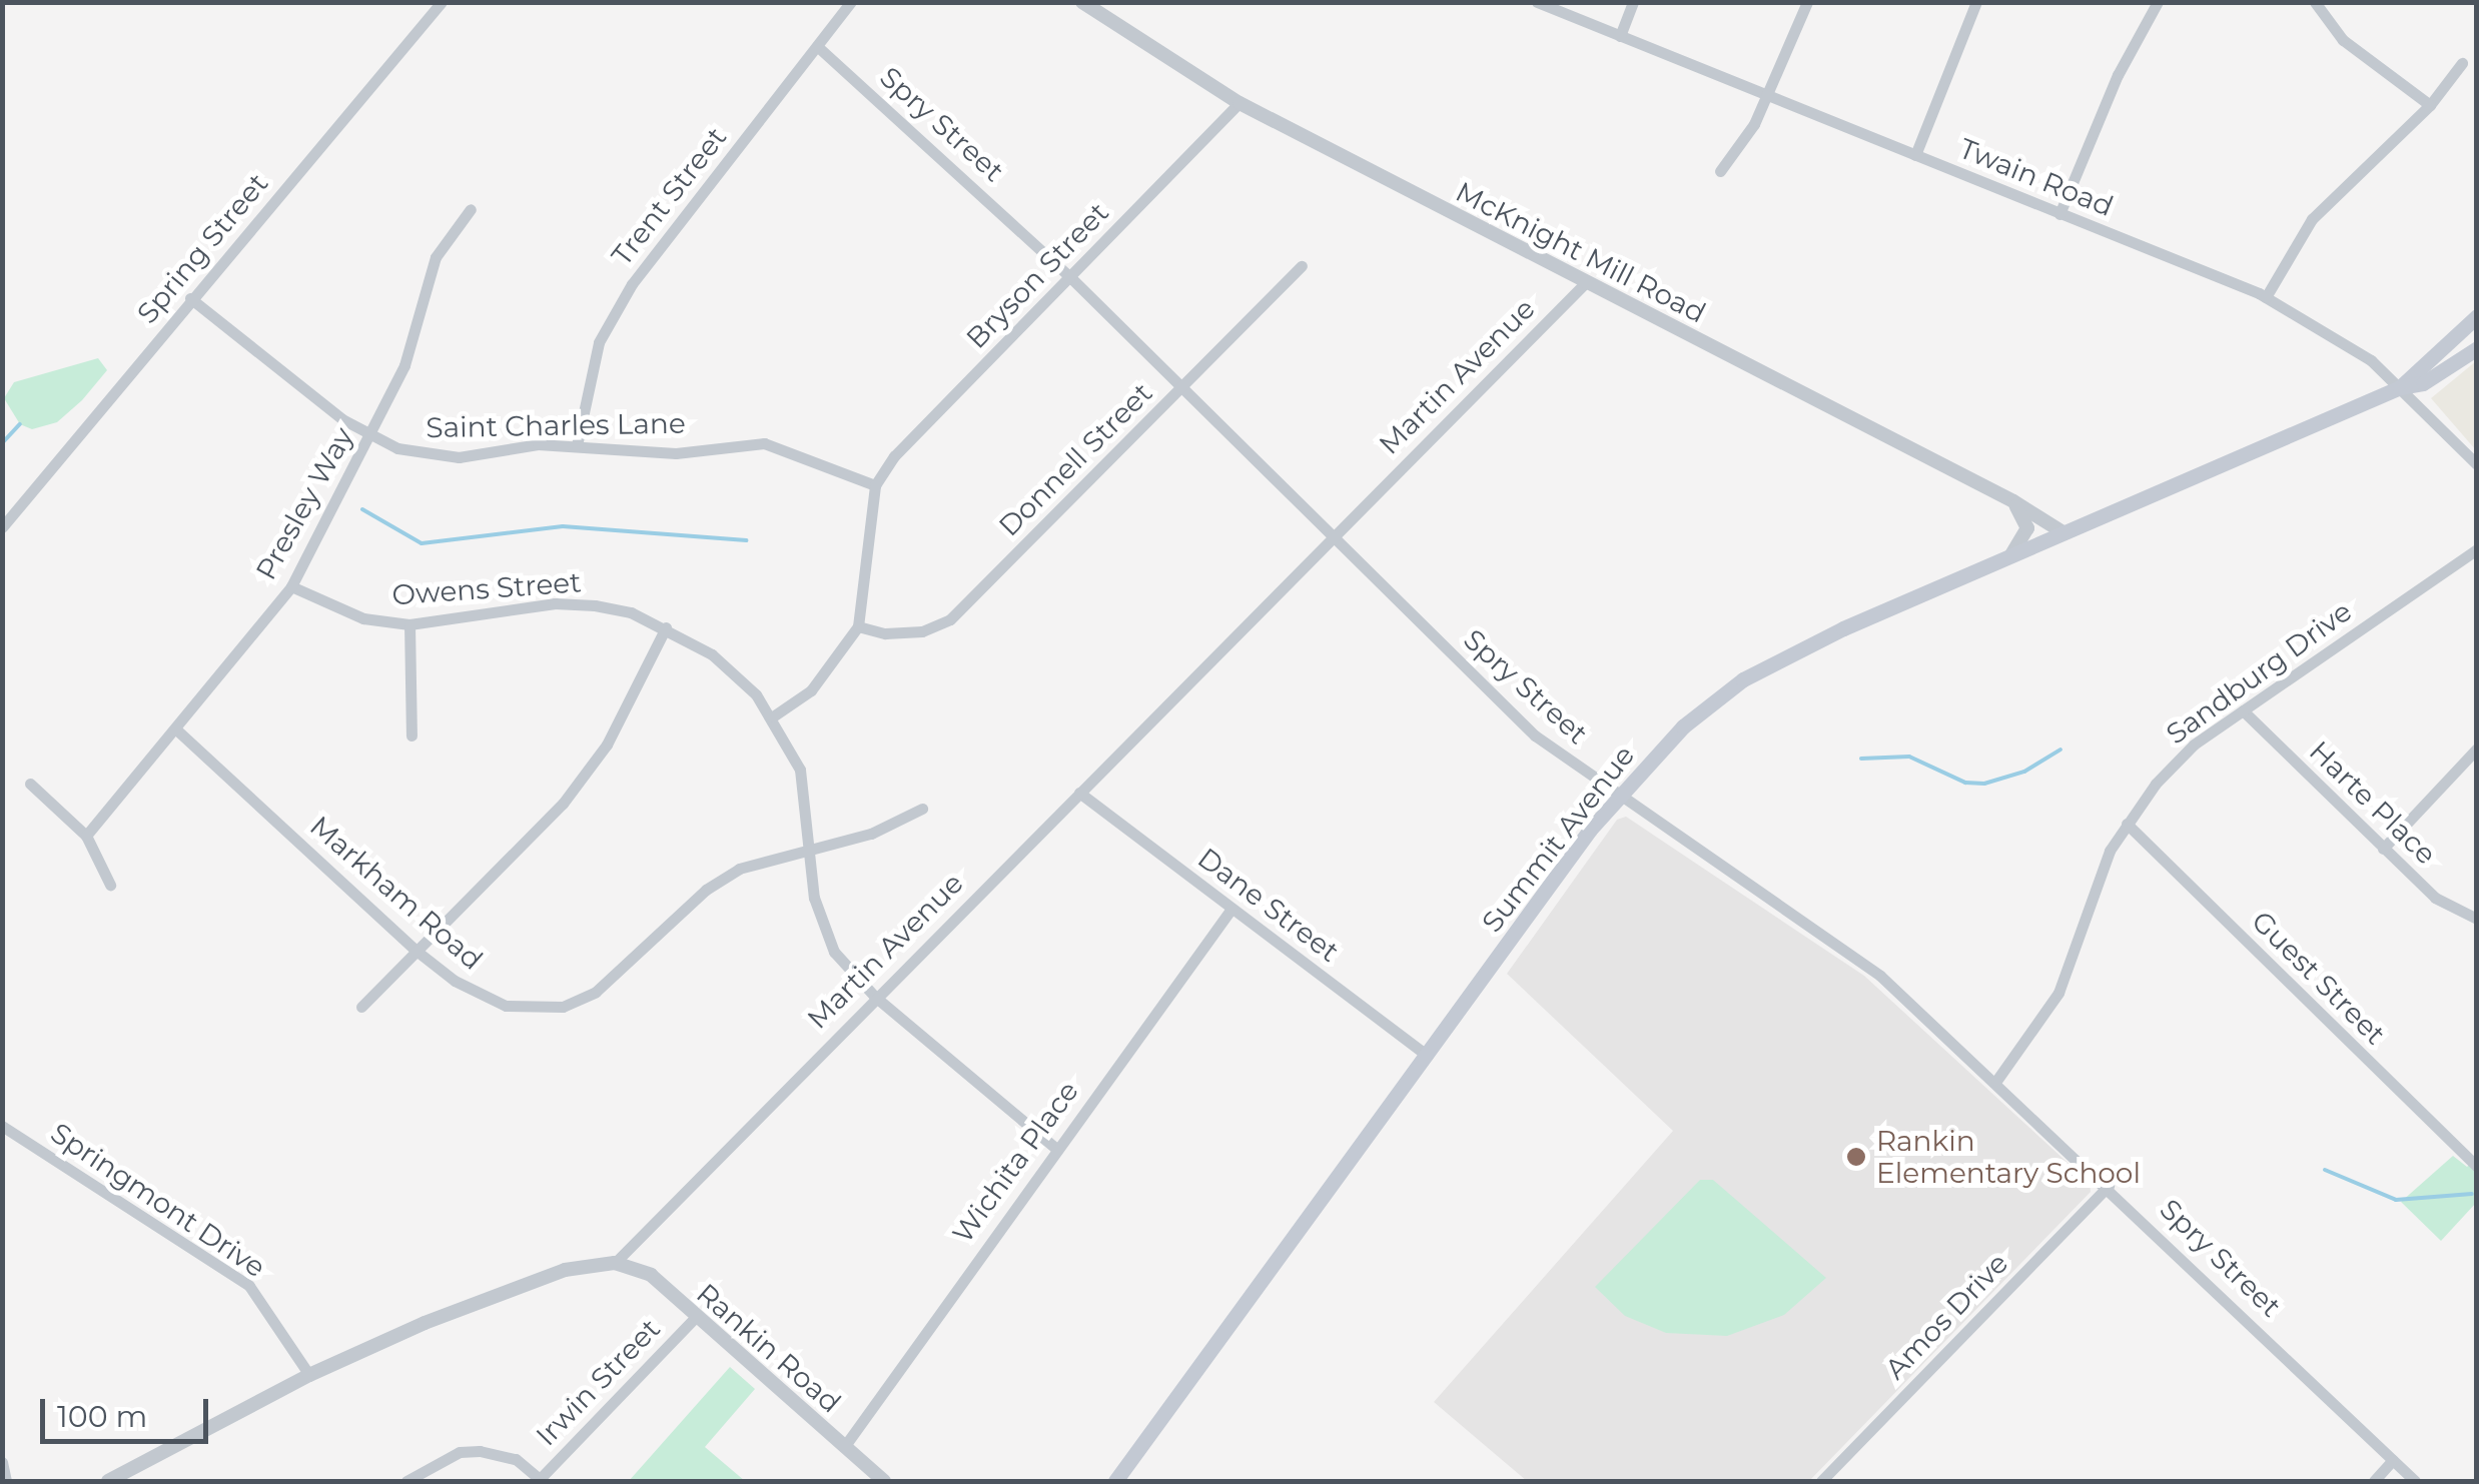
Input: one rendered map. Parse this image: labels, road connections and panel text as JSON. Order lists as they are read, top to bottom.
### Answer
{
  "streets": {
    "main road": ["Summit Avenue"],
    "street": [
      "Spry Street",
      "Twain Road",
      "Trent Street",
      "Spring Street",
      "McKnight Mill Road",
      "Bryson Street",
      "Martin Avenue",
      "Saint Charles Lane",
      "Donnell Street",
      "Presley Way",
      "Owens Street",
      "Sandburg Drive",
      "Harte Place",
      "Markham Road",
      "Dane Street",
      "Guest Street",
      "Wichita Place",
      "Springmont Drive",
      "Amos Drive",
      "Rankin Road",
      "Irwin Street"
    ]
  },
  "crossings": [
    ["Spry Street", "Trent Street"],
    ["Spry Street", "Bryson Street"],
    ["Spry Street", "Martin Avenue"],
    ["Spry Street", "Donnell Street"],
    ["Spry Street", "Sandburg Drive"],
    ["Spry Street", "Summit Avenue"],
    ["Spry Street", "Amos Drive"],
    ["Twain Road", "Summit Avenue"],
    ["Trent Street", "Saint Charles Lane"],
    ["Spring Street", "Saint Charles Lane"],
    ["McKnight Mill Road", "Bryson Street"],
    ["McKnight Mill Road", "Martin Avenue"],
    ["McKnight Mill Road", "Summit Avenue"],
    ["Bryson Street", "Saint Charles Lane"],
    ["Martin Avenue", "Owens Street"],
    ["Martin Avenue", "Dane Street"],
    ["Martin Avenue", "Rankin Road"],
    ["Saint Charles Lane", "Presley Way"],
    ["Presley Way", "Owens Street"],
    ["Presley Way", "Markham Road"],
    ["Owens Street", "Markham Road"],
    ["Owens Street", "Wichita Place"],
    ["Sandburg Drive", "Harte Place"],
    ["Sandburg Drive", "Guest Street"],
    ["Summit Avenue", "Dane Street"],
    ["Dane Street", "Wichita Place"],
    ["Wichita Place", "Rankin Road"],
    ["Rankin Road", "Irwin Street"]
  ],
  "places": ["Rankin Elementary School"],
  "scale_bar": "100 m"
}
